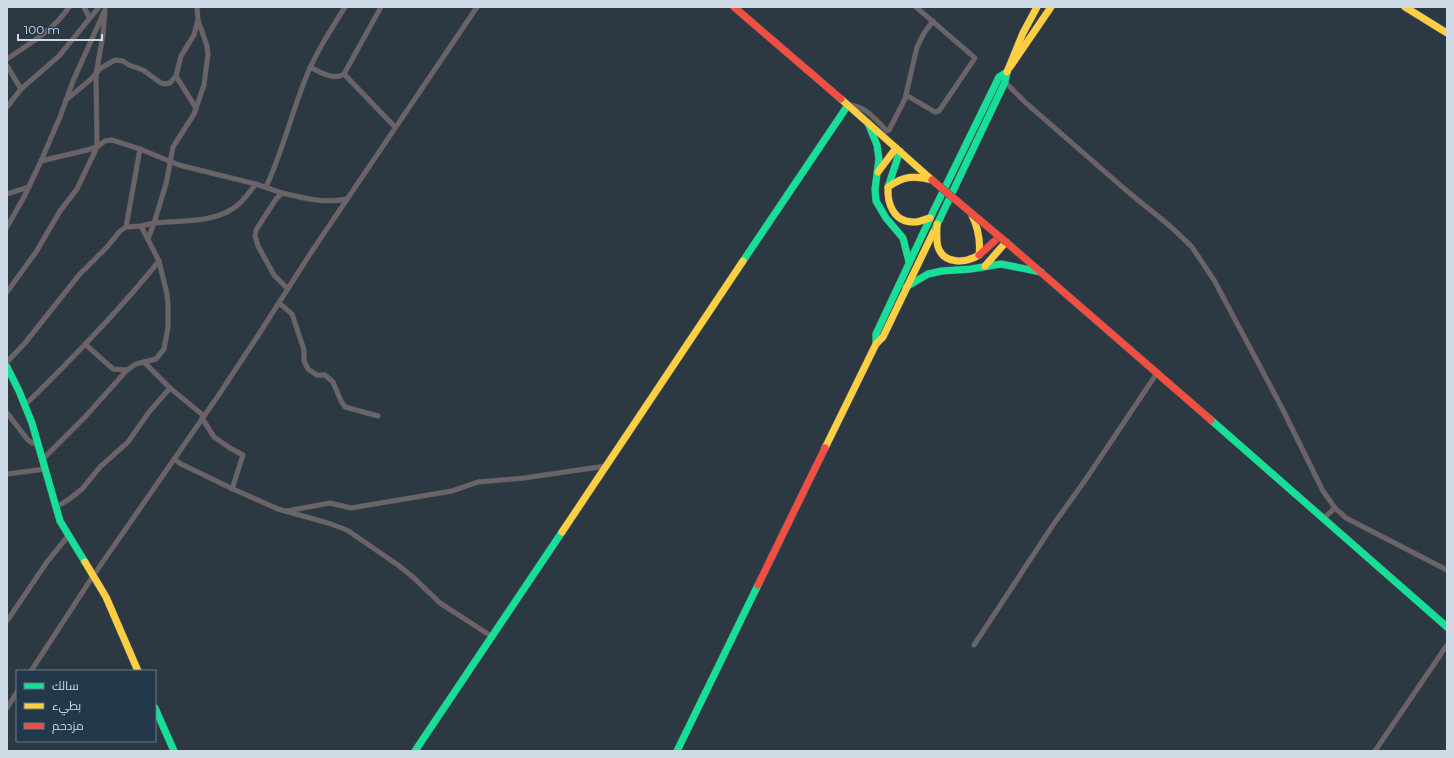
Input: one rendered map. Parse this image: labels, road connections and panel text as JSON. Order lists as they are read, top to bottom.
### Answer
{
  "legend": ["سالك", "بطيء", "مزدحم"],
  "scale_bar": "100 m"
}
